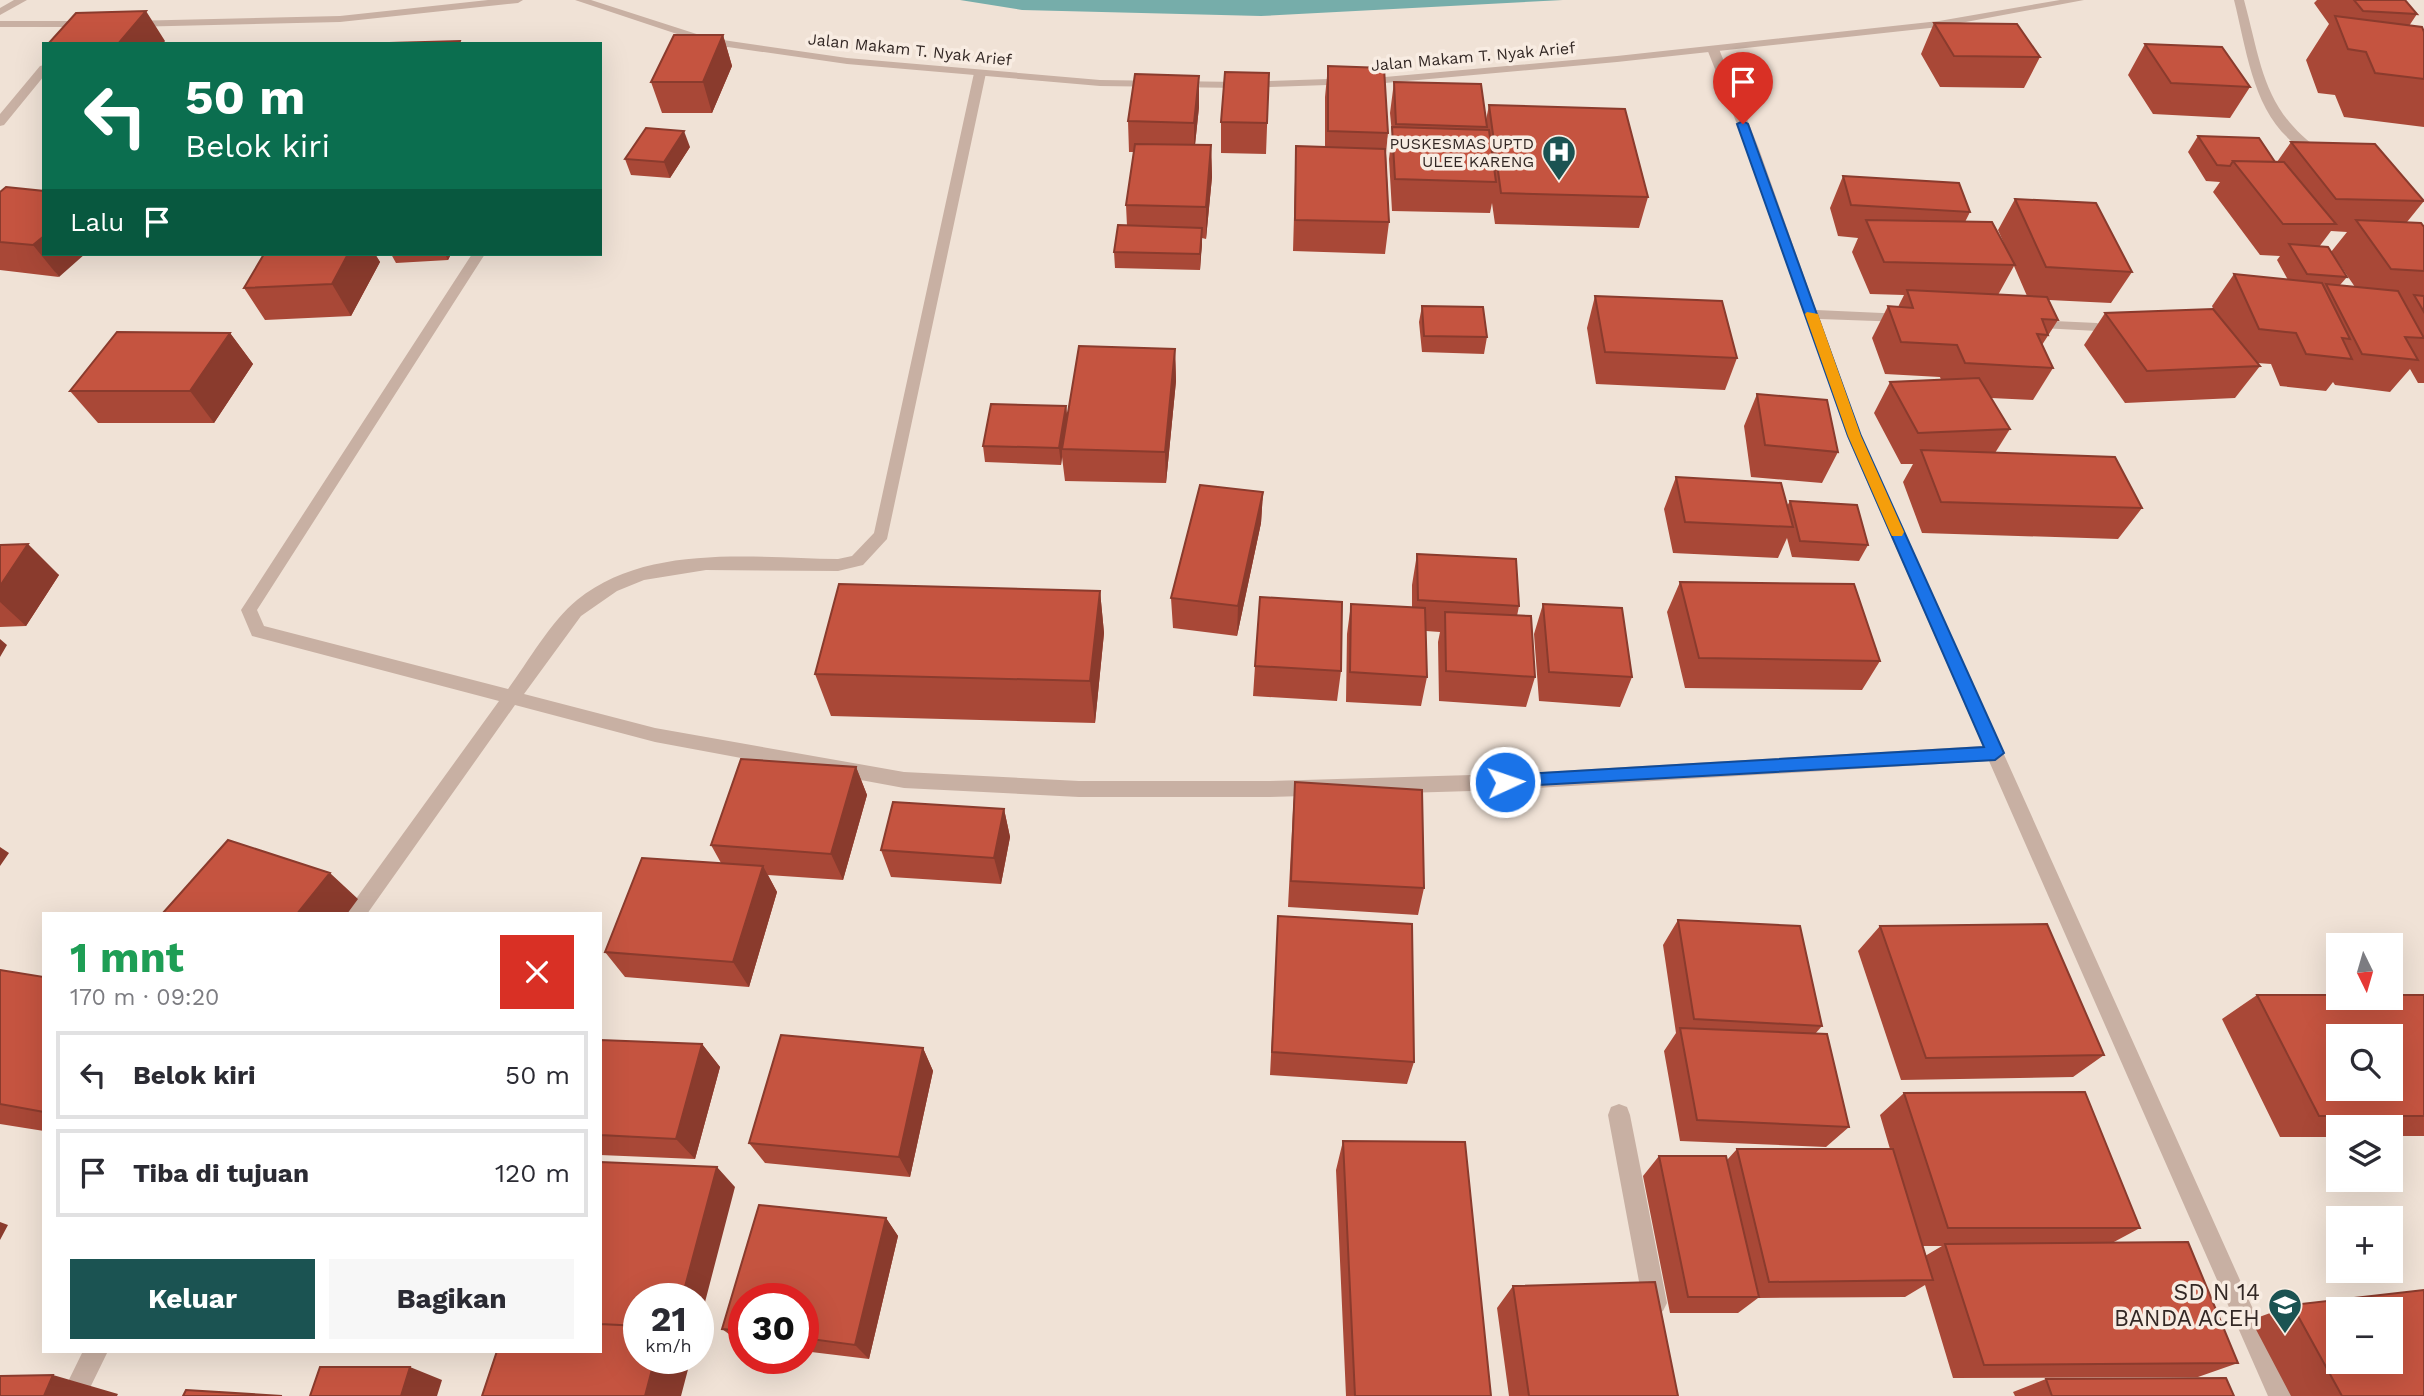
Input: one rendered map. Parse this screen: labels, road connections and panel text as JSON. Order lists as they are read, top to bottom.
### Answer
{
  "streets": {
    "street": ["Jalan Makam T. Nyak Arief"]
  },
  "places": {
    "hospital": ["PUSKESMAS UPTD ULEE KARENG"],
    "school or university": ["SD N 14 BANDA ACEH"]
  },
  "north": "bottom",
  "page": {
    "turn": ["50 m", "Belok kiri"],
    "then": "Lalu",
    "heading": ["1 mnt", "170 m · 09:20"],
    "map_buttons": ["+", "−"],
    "list": [
      {
        "name": "Belok kiri",
        "value": "50 m"
      },
      {
        "name": "Tiba di tujuan",
        "value": "120 m"
      }
    ],
    "buttons": ["Keluar", "Bagikan"],
    "speed": "21 km/h",
    "limit": "30"
  }
}
